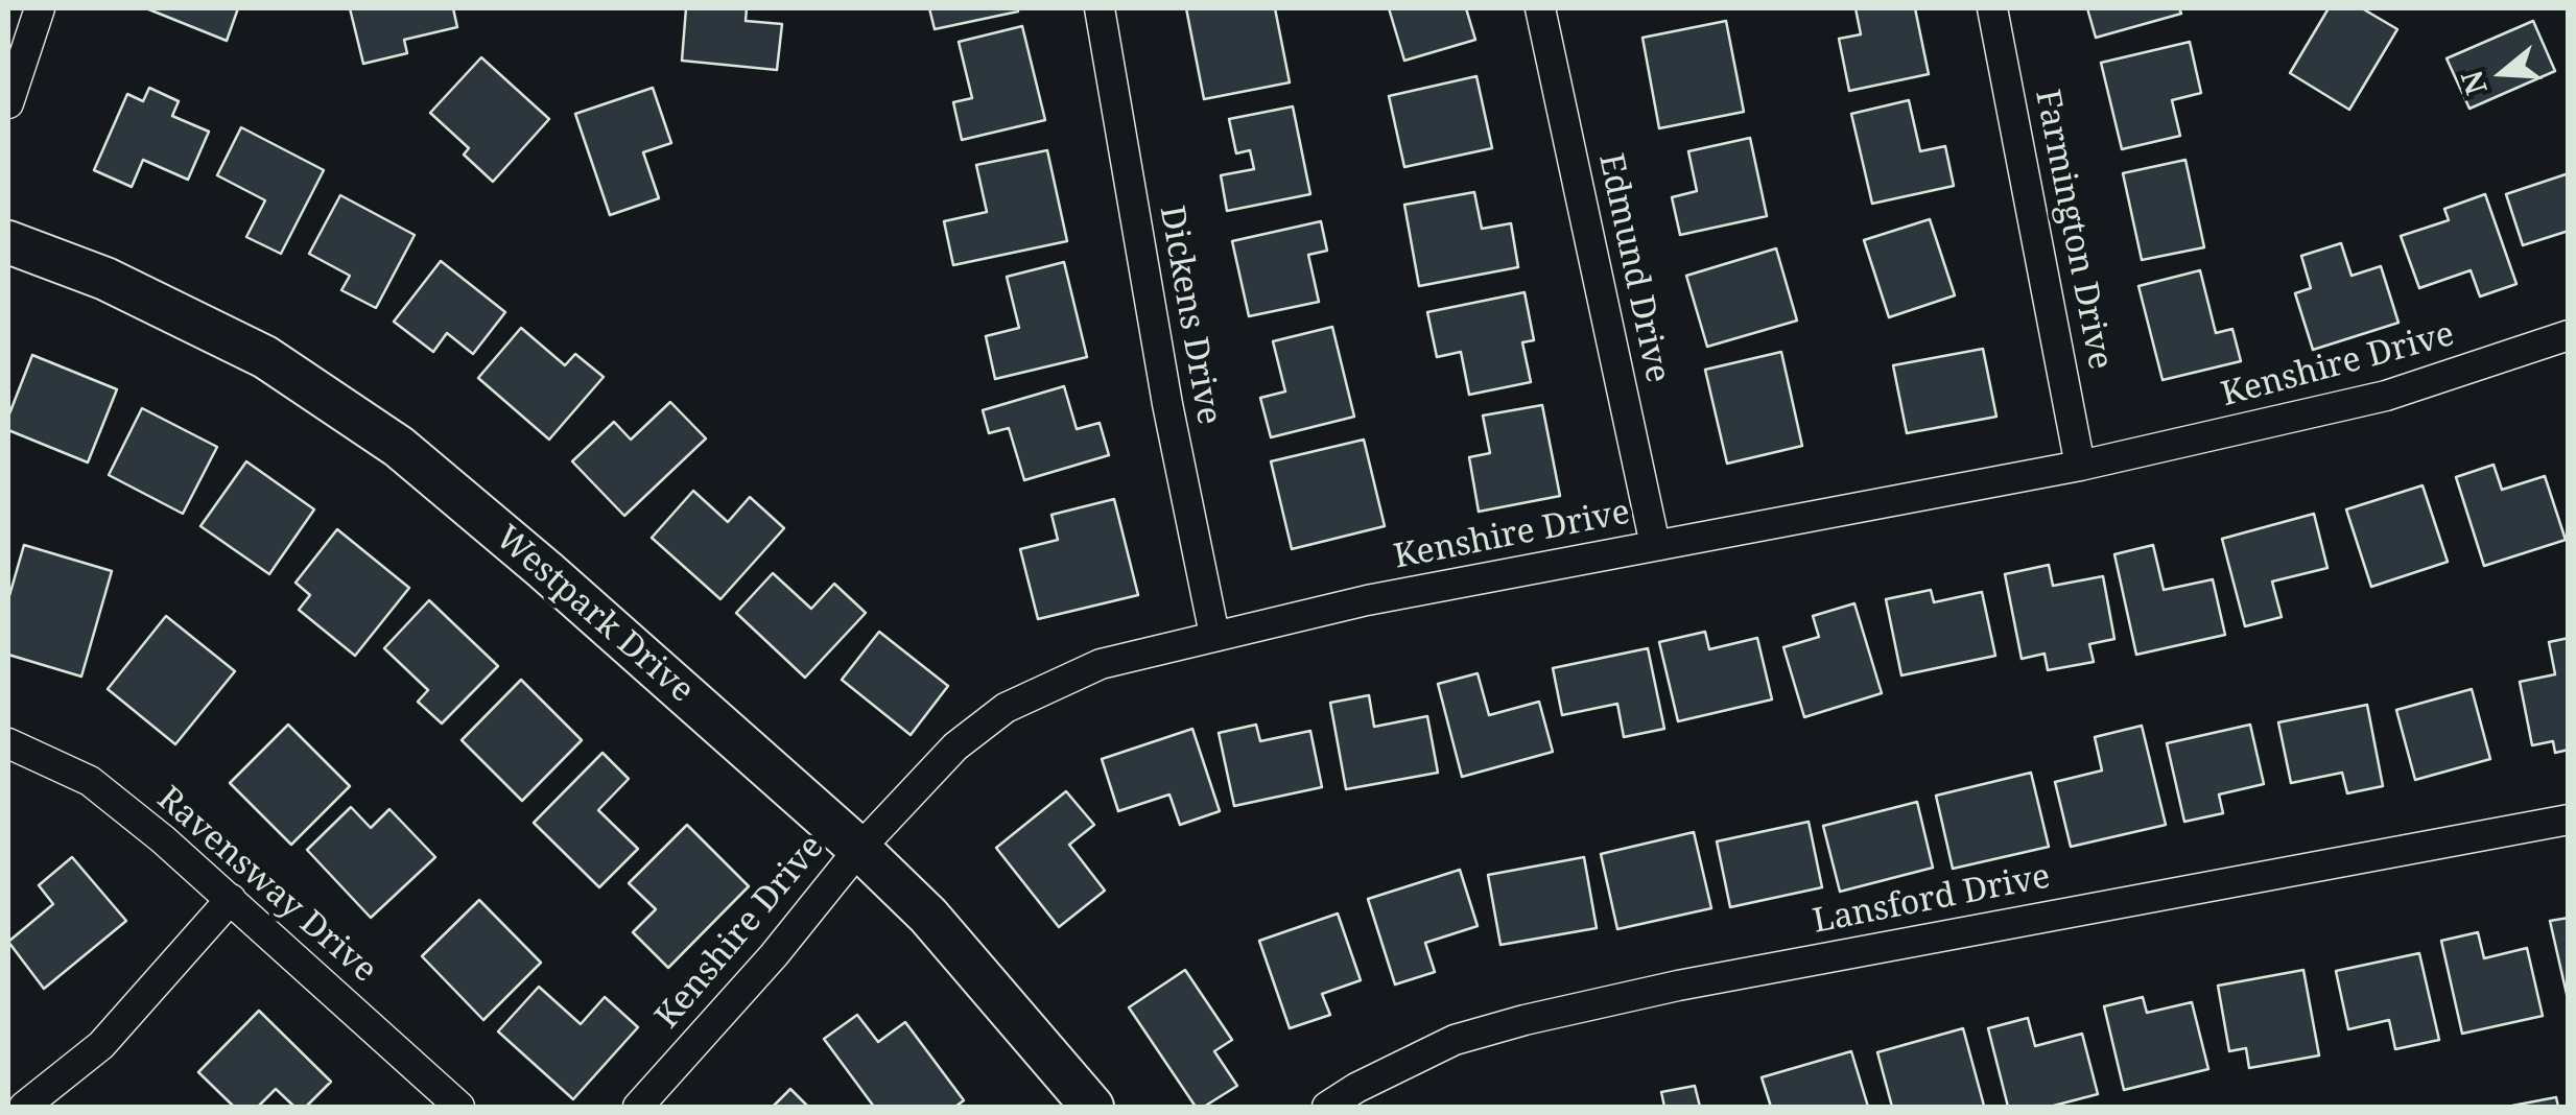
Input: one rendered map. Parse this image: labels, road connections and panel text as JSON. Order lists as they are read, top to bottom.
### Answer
{
  "streets": {
    "street": [
      "Farmington Drive",
      "Edmund Drive",
      "Dickens Drive",
      "Kenshire Drive",
      "Westpark Drive",
      "Ravensway Drive",
      "Lansford Drive"
    ]
  },
  "crossings": [
    ["Farmington Drive", "Kenshire Drive"],
    ["Edmund Drive", "Kenshire Drive"],
    ["Dickens Drive", "Kenshire Drive"],
    ["Kenshire Drive", "Westpark Drive"]
  ],
  "north": "left"
}
